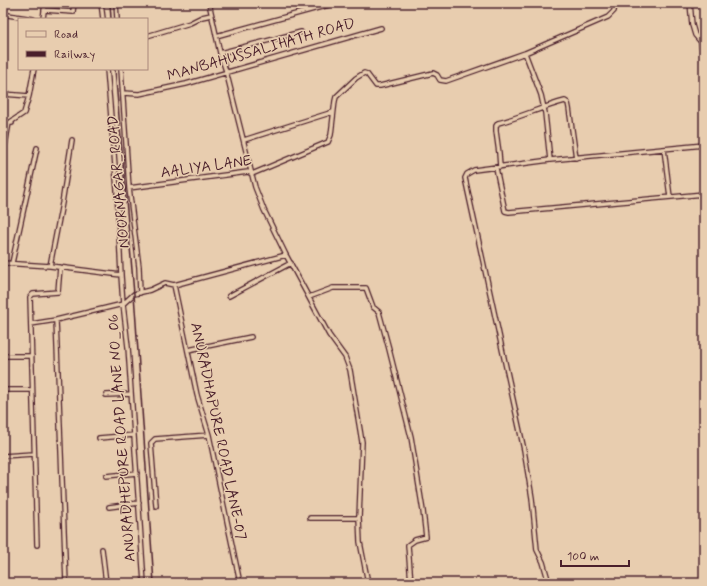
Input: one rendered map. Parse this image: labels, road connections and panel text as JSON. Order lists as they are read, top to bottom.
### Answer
{
  "streets": {
    "street": [
      "MANBAHUSSALIHATH ROAD",
      "AALIYA LANE",
      "NOORNAGAR_ROAD",
      "ANURADHAPURE ROAD LANE-07",
      "ANURADHEPURE ROAD LANE NO_06"
    ]
  },
  "crossings": [
    ["MANBAHUSSALIHATH ROAD", "NOORNAGAR_ROAD"],
    ["AALIYA LANE", "NOORNAGAR_ROAD"],
    ["NOORNAGAR_ROAD", "ANURADHEPURE ROAD LANE NO_06"],
    ["ANURADHAPURE ROAD LANE-07", "ANURADHEPURE ROAD LANE NO_06"]
  ],
  "legend": ["Road", "Railway"],
  "scale_bar": "100 m"
}
